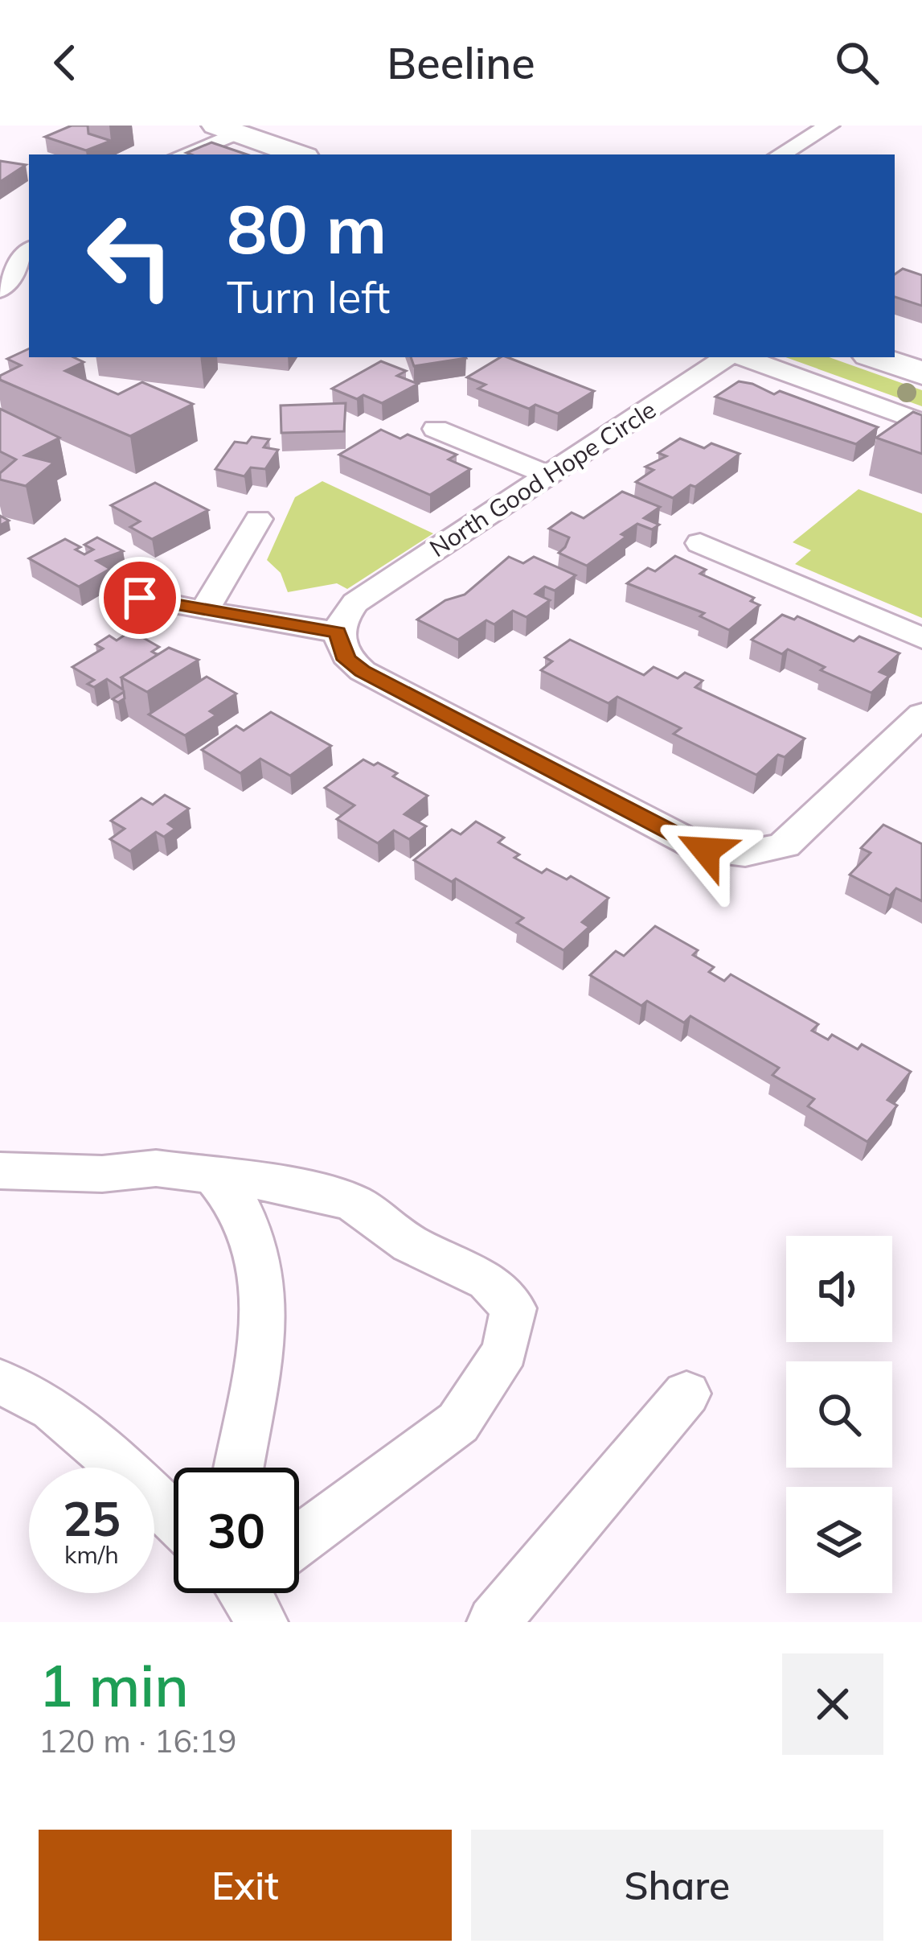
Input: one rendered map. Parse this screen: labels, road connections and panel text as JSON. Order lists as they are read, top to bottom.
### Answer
{
  "streets": {
    "street": ["North Good Hope Circle"]
  },
  "page": {
    "header": "Beeline",
    "turn": ["80 m", "Turn left"],
    "speed": "25 km/h",
    "limit": "30",
    "heading": ["1 min", "120 m · 16:19"],
    "buttons": ["Exit", "Share"]
  }
}
